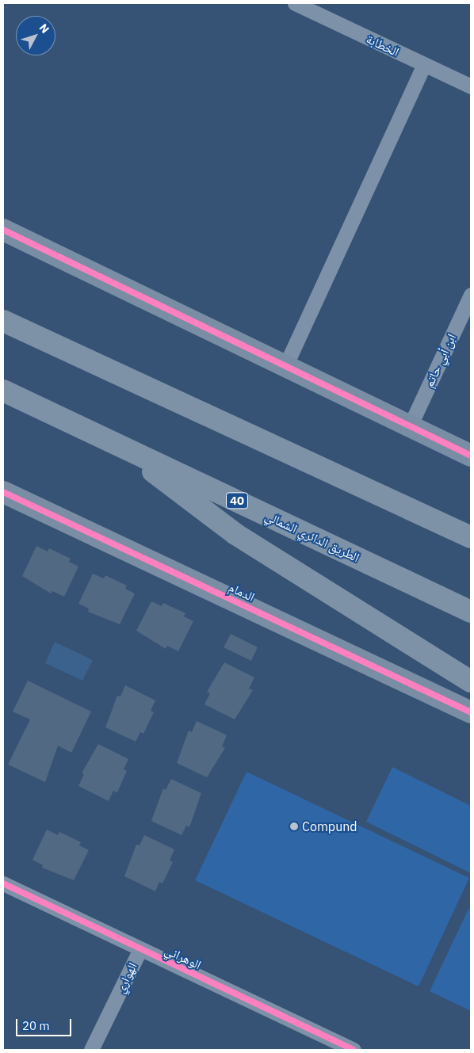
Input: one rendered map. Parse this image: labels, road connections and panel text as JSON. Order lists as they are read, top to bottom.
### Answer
{
  "streets": {
    "highway": ["40", "الطريق الدائري الشمالي"],
    "street": [
      "الخطابة",
      "ابن أبي حاتم",
      "الدمام",
      "الوهراني",
      "الهواري"
    ]
  },
  "crossings": [
    ["الوهراني", "الهواري"]
  ],
  "places": ["Compund"],
  "scale_bar": "20 m",
  "north": "top right"
}
